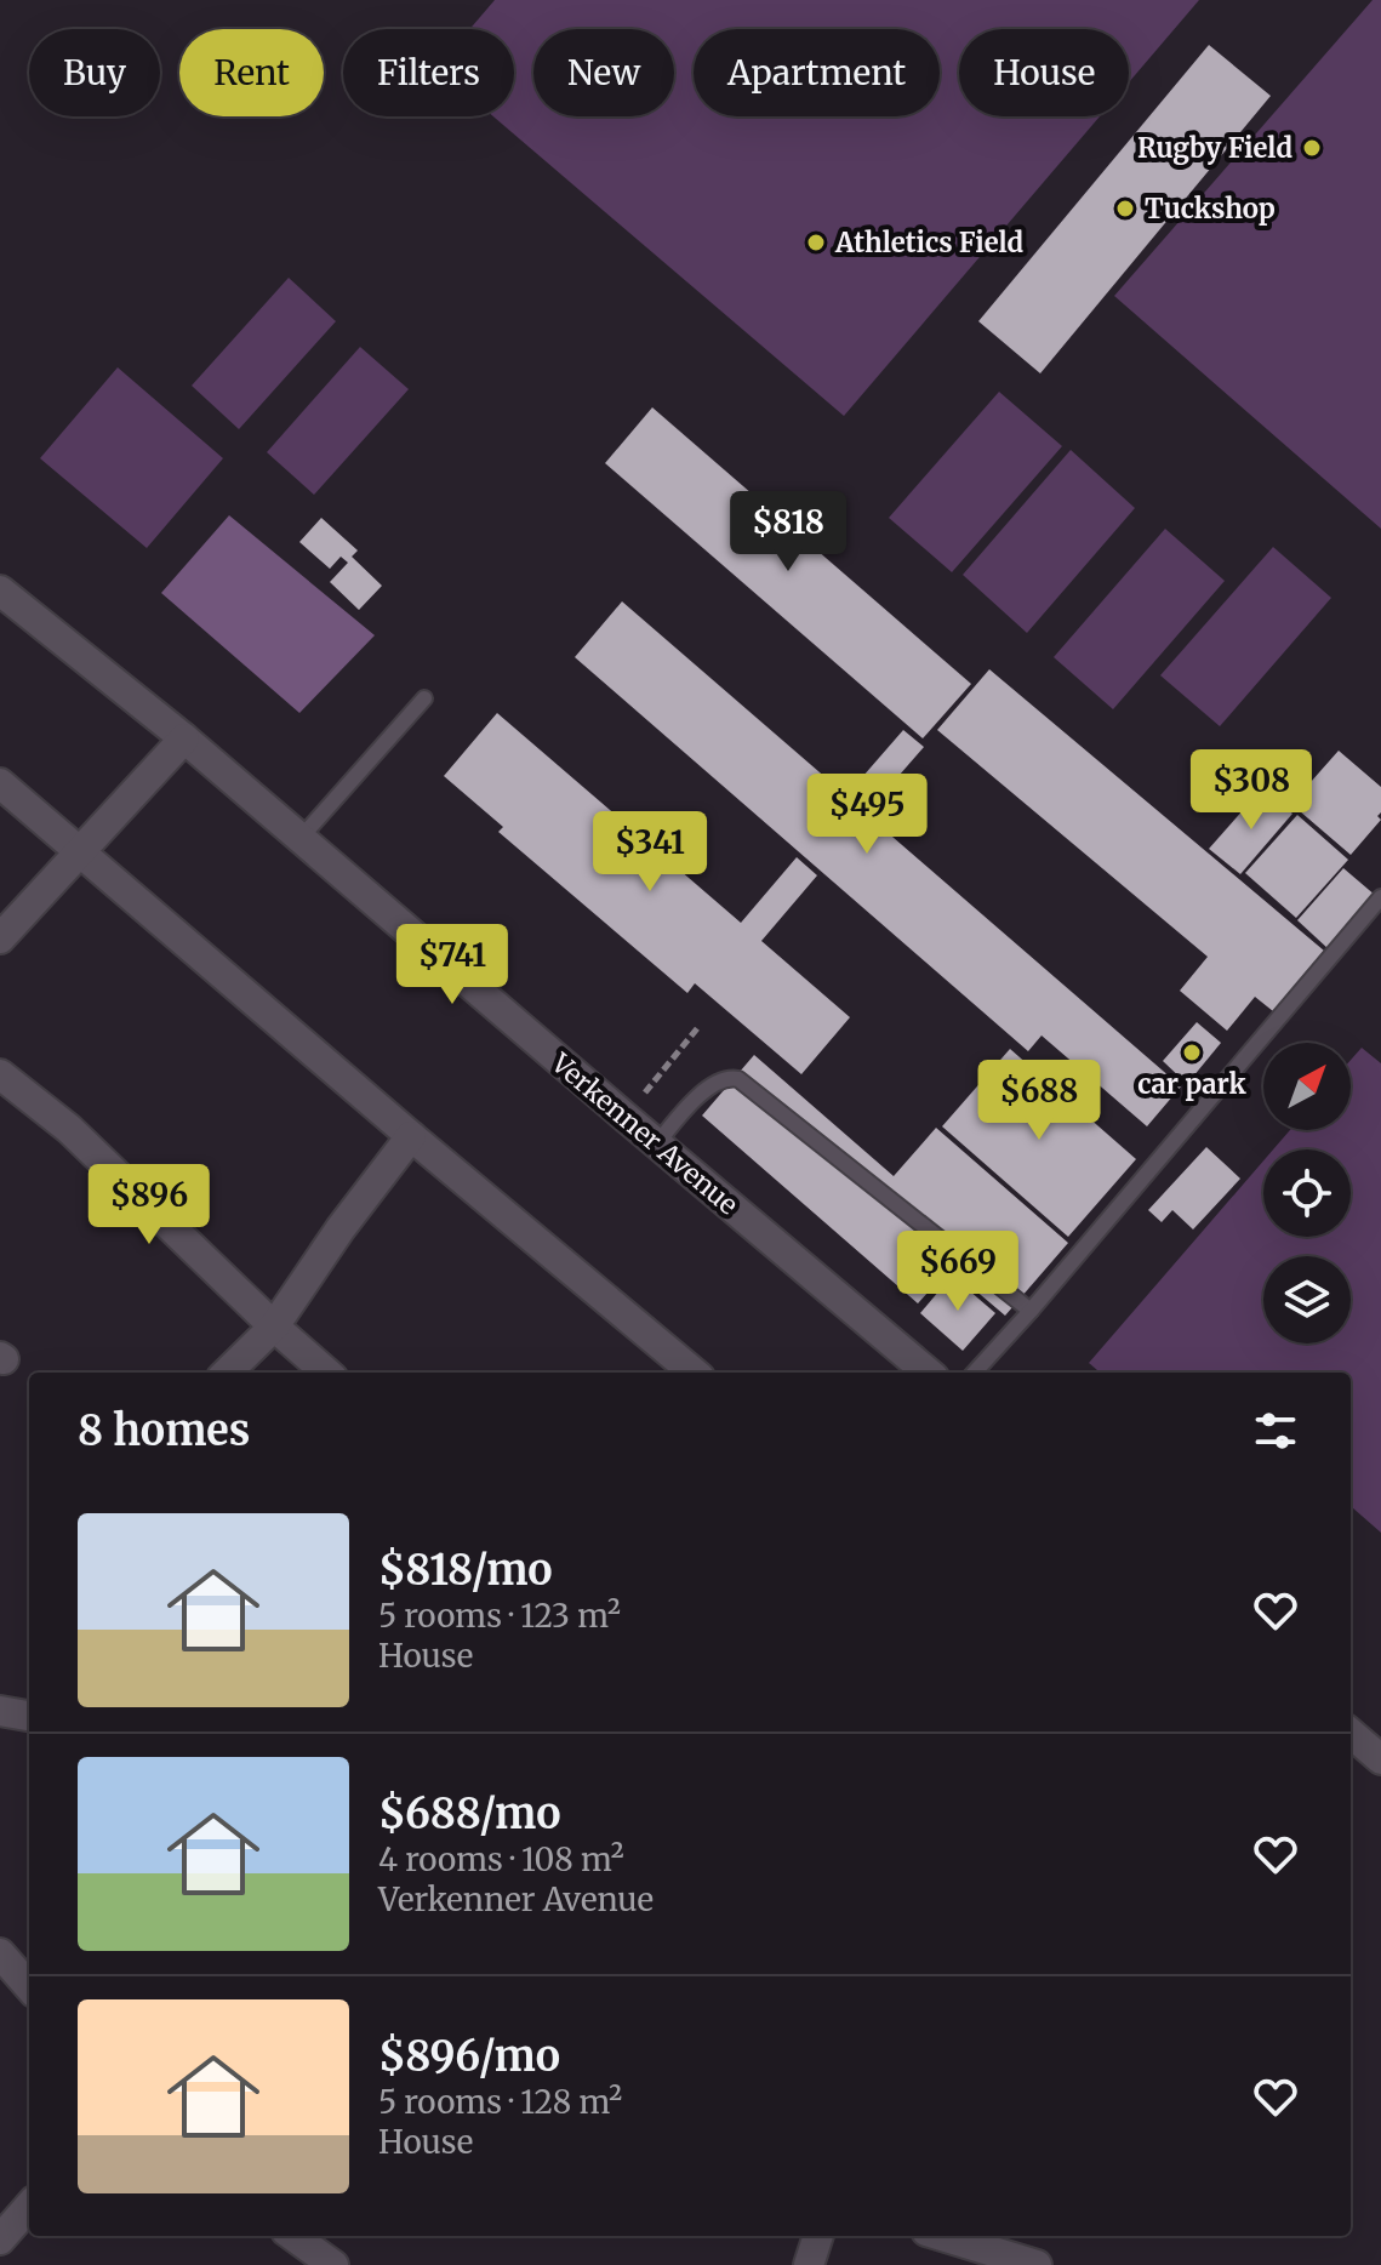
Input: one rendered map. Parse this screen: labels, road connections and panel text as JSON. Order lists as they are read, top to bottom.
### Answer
{
  "streets": {
    "street": ["Verkenner Avenue"]
  },
  "places": [
    "Rugby Field",
    "Tuckshop",
    "Athletics Field",
    "car park"
  ],
  "north": "top right",
  "page": {
    "chip": [
      "Buy",
      "Rent",
      "Filters",
      "New",
      "Apartment",
      "House"
    ],
    "price": [
      "$818",
      "$308",
      "$495",
      "$341",
      "$741",
      "$688",
      "$896",
      "$669"
    ],
    "heading": "8 homes",
    "list": [
      {
        "name": "$818/mo",
        "note": "5 rooms · 123 m² · House"
      },
      {
        "name": "$688/mo",
        "note": "4 rooms · 108 m² · Verkenner Avenue"
      },
      {
        "name": "$896/mo",
        "note": "5 rooms · 128 m² · House"
      }
    ]
  }
}
